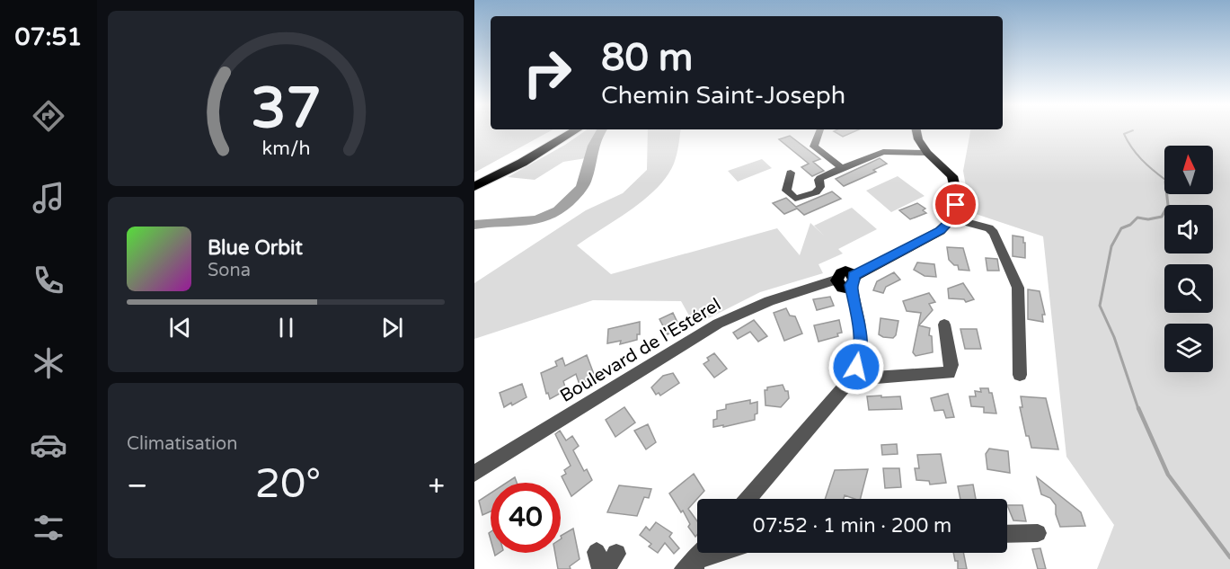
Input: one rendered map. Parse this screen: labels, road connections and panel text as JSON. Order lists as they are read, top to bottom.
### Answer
{
  "streets": {
    "street": ["Boulevard de l'Estérel"]
  },
  "north": "top",
  "page": {
    "tabs": "07:51",
    "turn": ["80 m", "Chemin Saint-Joseph"],
    "song": ["Blue Orbit", "Sona"],
    "tile": "Climatisation",
    "heat": ["−", "20°", "+"],
    "limit": "40",
    "trip": "07:52 · 1 min · 200 m",
    "gauge": ["37", "km/h"]
  }
}
